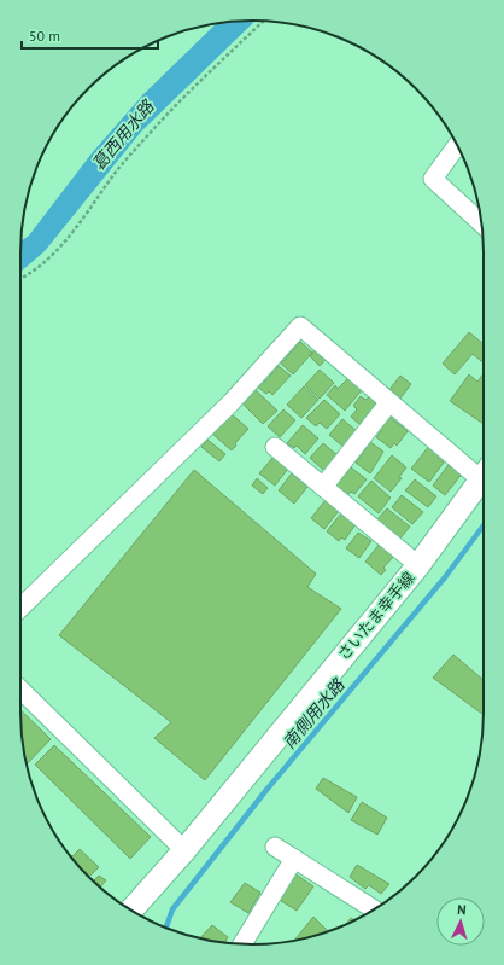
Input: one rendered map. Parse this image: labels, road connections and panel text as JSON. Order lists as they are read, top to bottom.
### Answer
{
  "streets": {
    "main road": ["さいたま幸手線"]
  },
  "water": ["葛西用水路", "南側用水路"],
  "scale_bar": "50 m",
  "north": "top"
}
